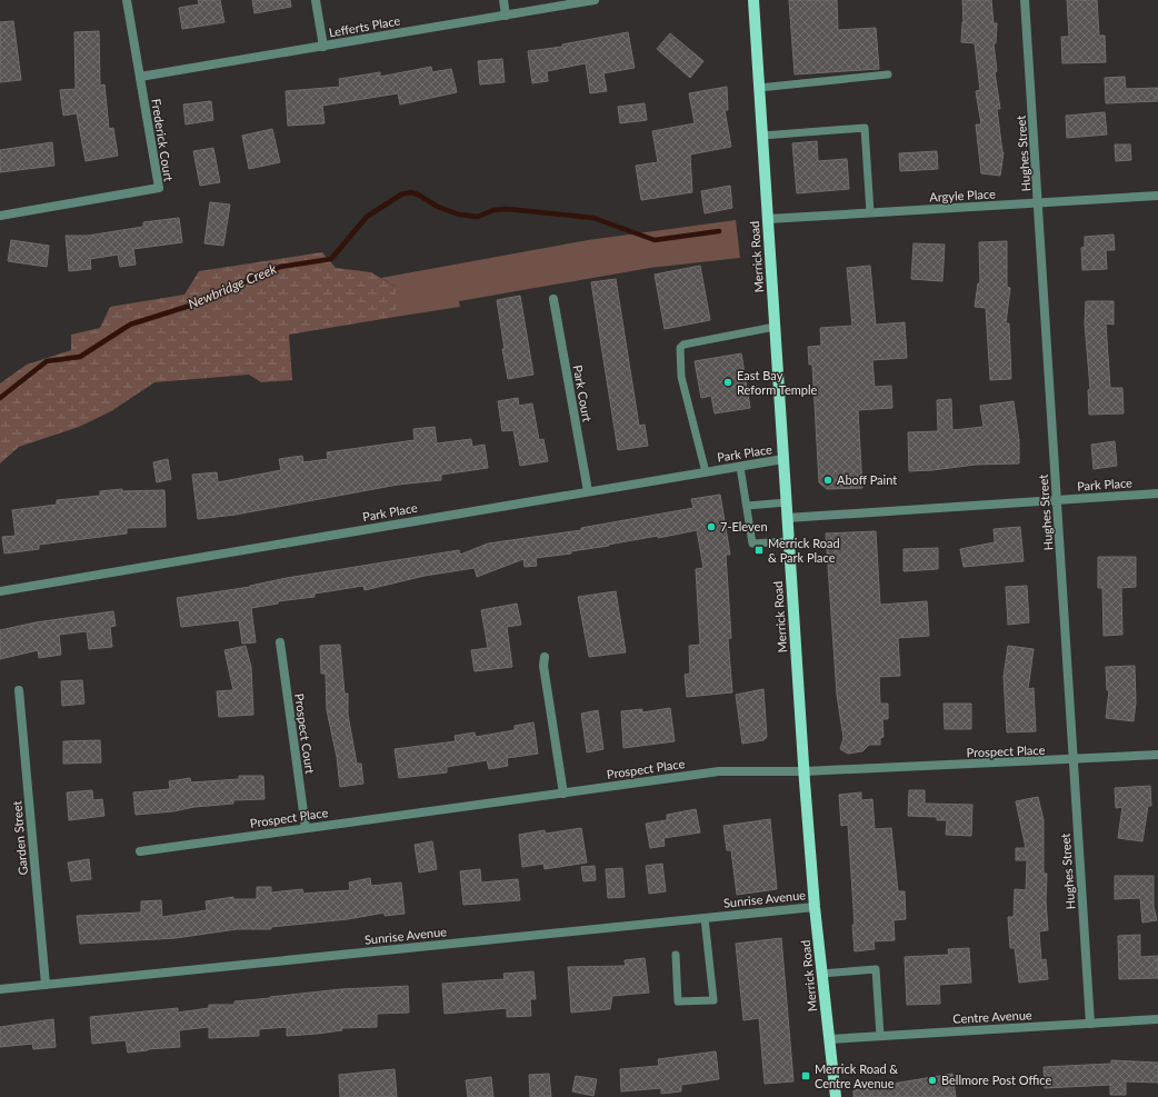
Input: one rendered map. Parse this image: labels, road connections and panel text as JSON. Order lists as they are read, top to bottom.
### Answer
{
  "streets": {
    "main road": ["Merrick Road"],
    "street": [
      "Lefferts Place",
      "Frederick Court",
      "Hughes Street",
      "Argyle Place",
      "Park Court",
      "Park Place",
      "Prospect Court",
      "Prospect Place",
      "Garden Street",
      "Sunrise Avenue",
      "Centre Avenue"
    ]
  },
  "crossings": [
    ["Lefferts Place", "Frederick Court"],
    ["Hughes Street", "Argyle Place"],
    ["Hughes Street", "Park Place"],
    ["Hughes Street", "Prospect Place"],
    ["Hughes Street", "Centre Avenue"],
    ["Argyle Place", "Merrick Road"],
    ["Merrick Road", "Park Place"],
    ["Merrick Road", "Prospect Place"],
    ["Merrick Road", "Sunrise Avenue"],
    ["Merrick Road", "Centre Avenue"],
    ["Park Court", "Park Place"],
    ["Prospect Court", "Prospect Place"],
    ["Garden Street", "Sunrise Avenue"]
  ],
  "water": ["Newbridge Creek"],
  "places": {
    "other": [
      "East Bay Reform Temple",
      "Aboff Paint",
      "7-Eleven",
      "Bellmore Post Office"
    ],
    "transit": ["Merrick Road & Park Place", "Merrick Road & Centre Avenue"]
  }
}
